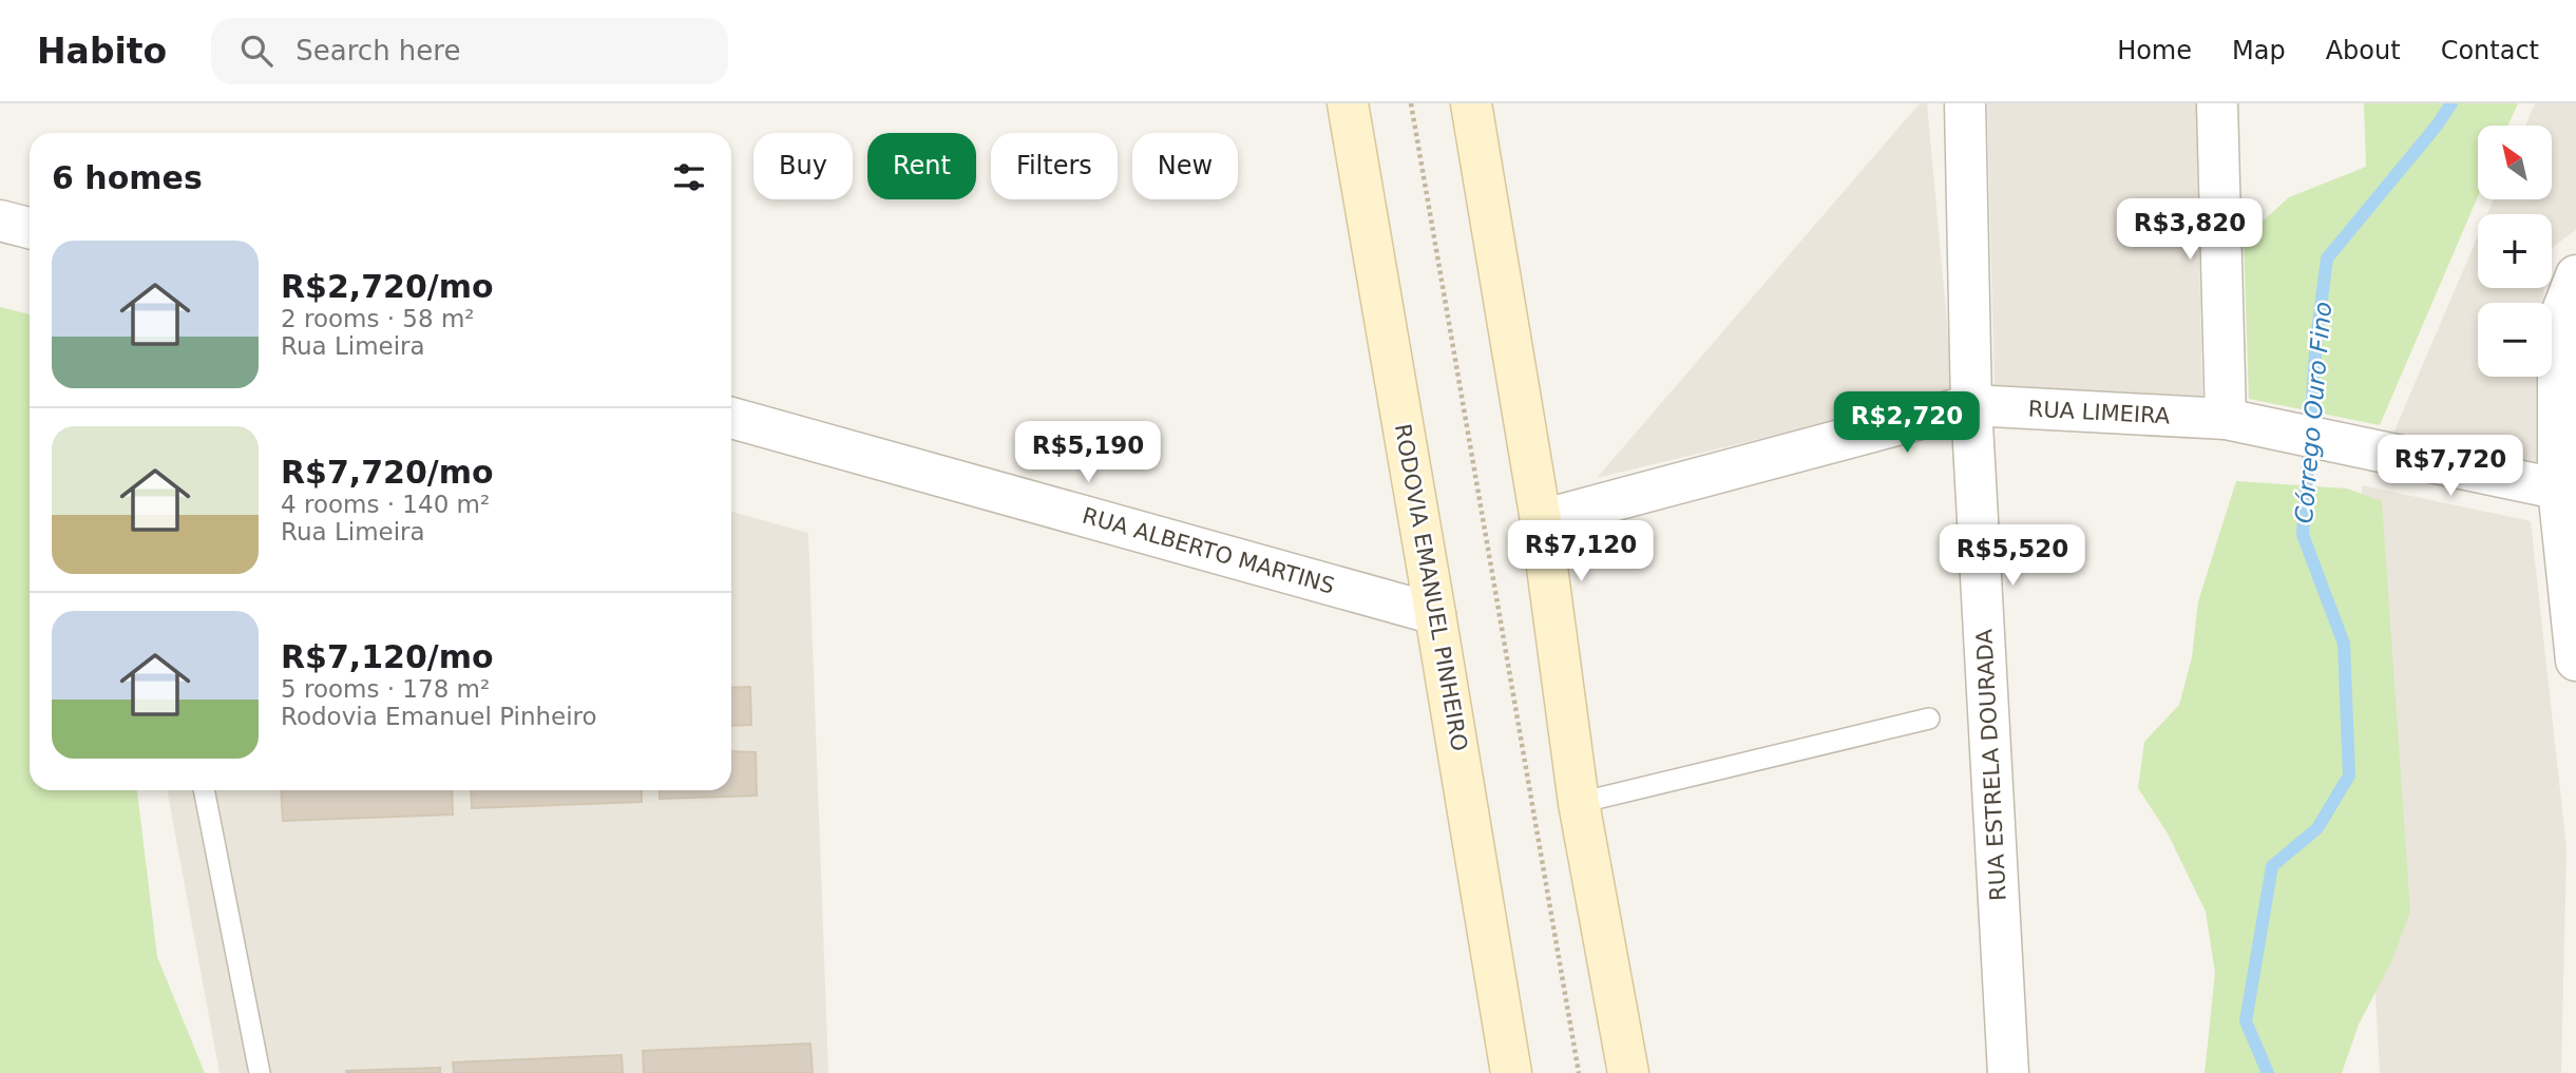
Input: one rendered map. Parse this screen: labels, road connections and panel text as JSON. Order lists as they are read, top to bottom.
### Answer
{
  "streets": {
    "main road": ["RODOVIA EMANUEL PINHEIRO"],
    "street": ["RUA LIMEIRA", "RUA ALBERTO MARTINS", "RUA ESTRELA DOURADA"]
  },
  "crossings": [
    ["RUA LIMEIRA", "RUA ESTRELA DOURADA"],
    ["RUA ALBERTO MARTINS", "RODOVIA EMANUEL PINHEIRO"]
  ],
  "water": ["Córrego Ouro Fino"],
  "north": "top left",
  "page": {
    "header": "Habito",
    "search": "Search here",
    "nav": [
      "Home",
      "Map",
      "About",
      "Contact"
    ],
    "map_buttons": ["+", "−"],
    "chip": [
      "Buy",
      "Rent",
      "Filters",
      "New"
    ],
    "heading": "6 homes",
    "price": [
      "R$3,820",
      "R$2,720",
      "R$5,190",
      "R$7,720",
      "R$7,120",
      "R$5,520"
    ],
    "list": [
      {
        "name": "R$2,720/mo",
        "note": "2 rooms · 58 m² · Rua Limeira"
      },
      {
        "name": "R$7,720/mo",
        "note": "4 rooms · 140 m² · Rua Limeira"
      },
      {
        "name": "R$7,120/mo",
        "note": "5 rooms · 178 m² · Rodovia Emanuel Pinheiro"
      }
    ]
  }
}
